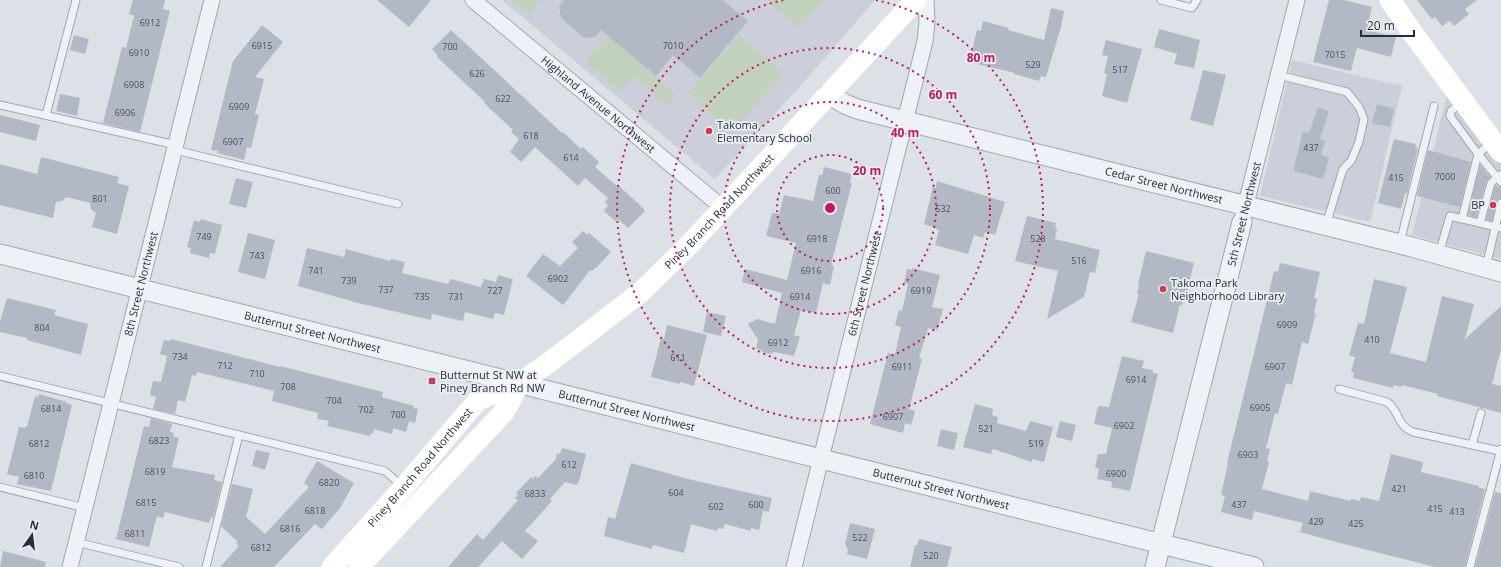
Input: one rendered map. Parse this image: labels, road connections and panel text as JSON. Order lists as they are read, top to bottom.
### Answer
{
  "streets": {
    "main road": ["Piney Branch Road Northwest"],
    "street": [
      "Highland Avenue Northwest",
      "Cedar Street Northwest",
      "5th Street Northwest",
      "8th Street Northwest",
      "6th Street Northwest",
      "Butternut Street Northwest"
    ]
  },
  "crossings": [
    ["Highland Avenue Northwest", "Piney Branch Road Northwest"],
    ["Cedar Street Northwest", "Piney Branch Road Northwest"],
    ["Cedar Street Northwest", "5th Street Northwest"],
    ["Cedar Street Northwest", "6th Street Northwest"],
    ["Piney Branch Road Northwest", "Butternut Street Northwest"],
    ["5th Street Northwest", "Butternut Street Northwest"],
    ["8th Street Northwest", "Butternut Street Northwest"],
    ["6th Street Northwest", "Butternut Street Northwest"]
  ],
  "places": {
    "other": ["Takoma Elementary School", "BP", "Takoma Park Neighborhood Library"],
    "transit": ["Butternut St NW at Piney Branch Rd NW"]
  },
  "house_numbers": [
    "6912",
    "6915",
    "7010",
    "700",
    "6910",
    "7015",
    "529",
    "517",
    "626",
    "6908",
    "622",
    "6909",
    "6906",
    "618",
    "6907",
    "437",
    "614",
    "7000",
    "415",
    "600",
    "801",
    "532",
    "749",
    "6918",
    "528",
    "743",
    "516",
    "741",
    "6916",
    "6902",
    "739",
    "737",
    "727",
    "6919",
    "735",
    "731",
    "6914",
    "6909",
    "804",
    "410",
    "6912",
    "734",
    "611",
    "712",
    "6911",
    "6907",
    "710",
    "6914",
    "708",
    "704",
    "6905",
    "6814",
    "702",
    "700",
    "6907",
    "6902",
    "521",
    "6823",
    "6812",
    "519",
    "6903",
    "612",
    "6819",
    "6900",
    "6810",
    "6820",
    "421",
    "604",
    "6833",
    "6815",
    "600",
    "437",
    "602",
    "415",
    "6818",
    "413",
    "429",
    "425",
    "6816",
    "6811",
    "522",
    "6812",
    "520"
  ],
  "scale_bar": "20 m",
  "north": "top",
  "rings": [
    "80 m",
    "60 m",
    "40 m",
    "20 m"
  ]
}
